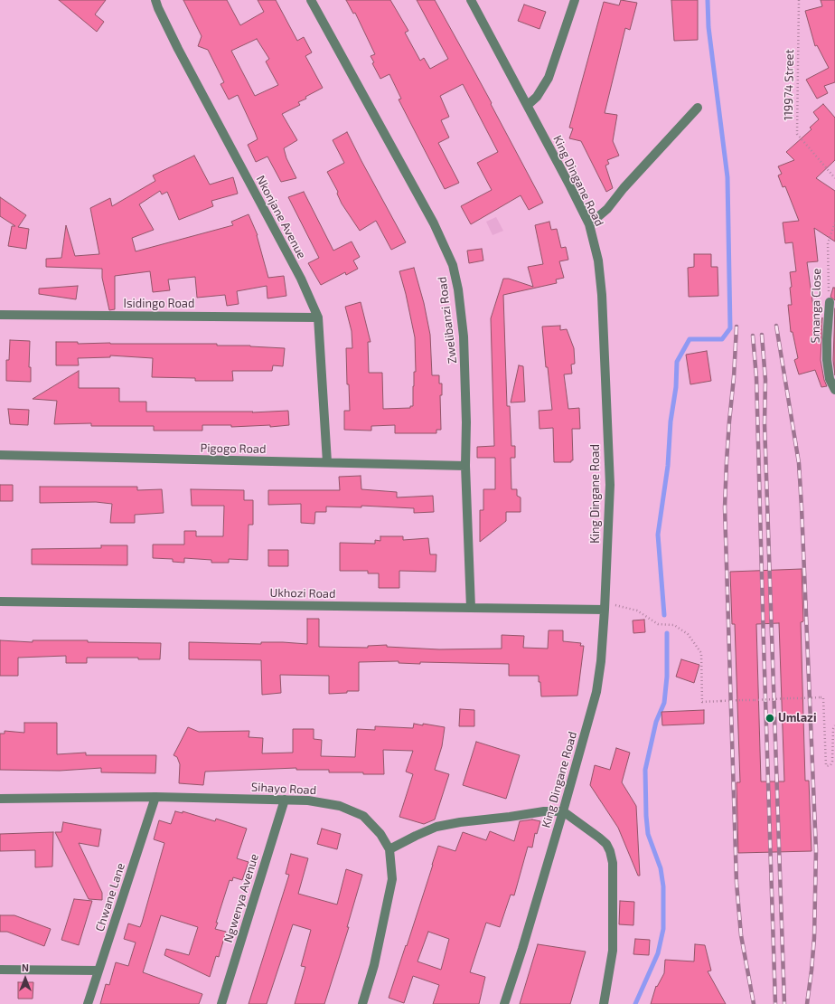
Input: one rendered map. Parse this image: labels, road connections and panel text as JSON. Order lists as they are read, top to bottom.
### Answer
{
  "streets": {
    "street": [
      "King Dingane Road",
      "Nkonjane Avenue",
      "Isidingo Road",
      "Smanga Close",
      "Zwelibanzi Road",
      "Pigogo Road",
      "Ukhozi Road",
      "Sihayo Road",
      "Chwane Lane",
      "Ngwenya Avenue"
    ],
    "path": ["119974 Street"]
  },
  "crossings": [
    ["King Dingane Road", "Ukhozi Road"],
    ["Nkonjane Avenue", "Isidingo Road"],
    ["Nkonjane Avenue", "Pigogo Road"],
    ["Zwelibanzi Road", "Pigogo Road"],
    ["Zwelibanzi Road", "Ukhozi Road"],
    ["Sihayo Road", "Chwane Lane"],
    ["Sihayo Road", "Ngwenya Avenue"]
  ],
  "places": ["Umlazi"],
  "north": "top"
}
